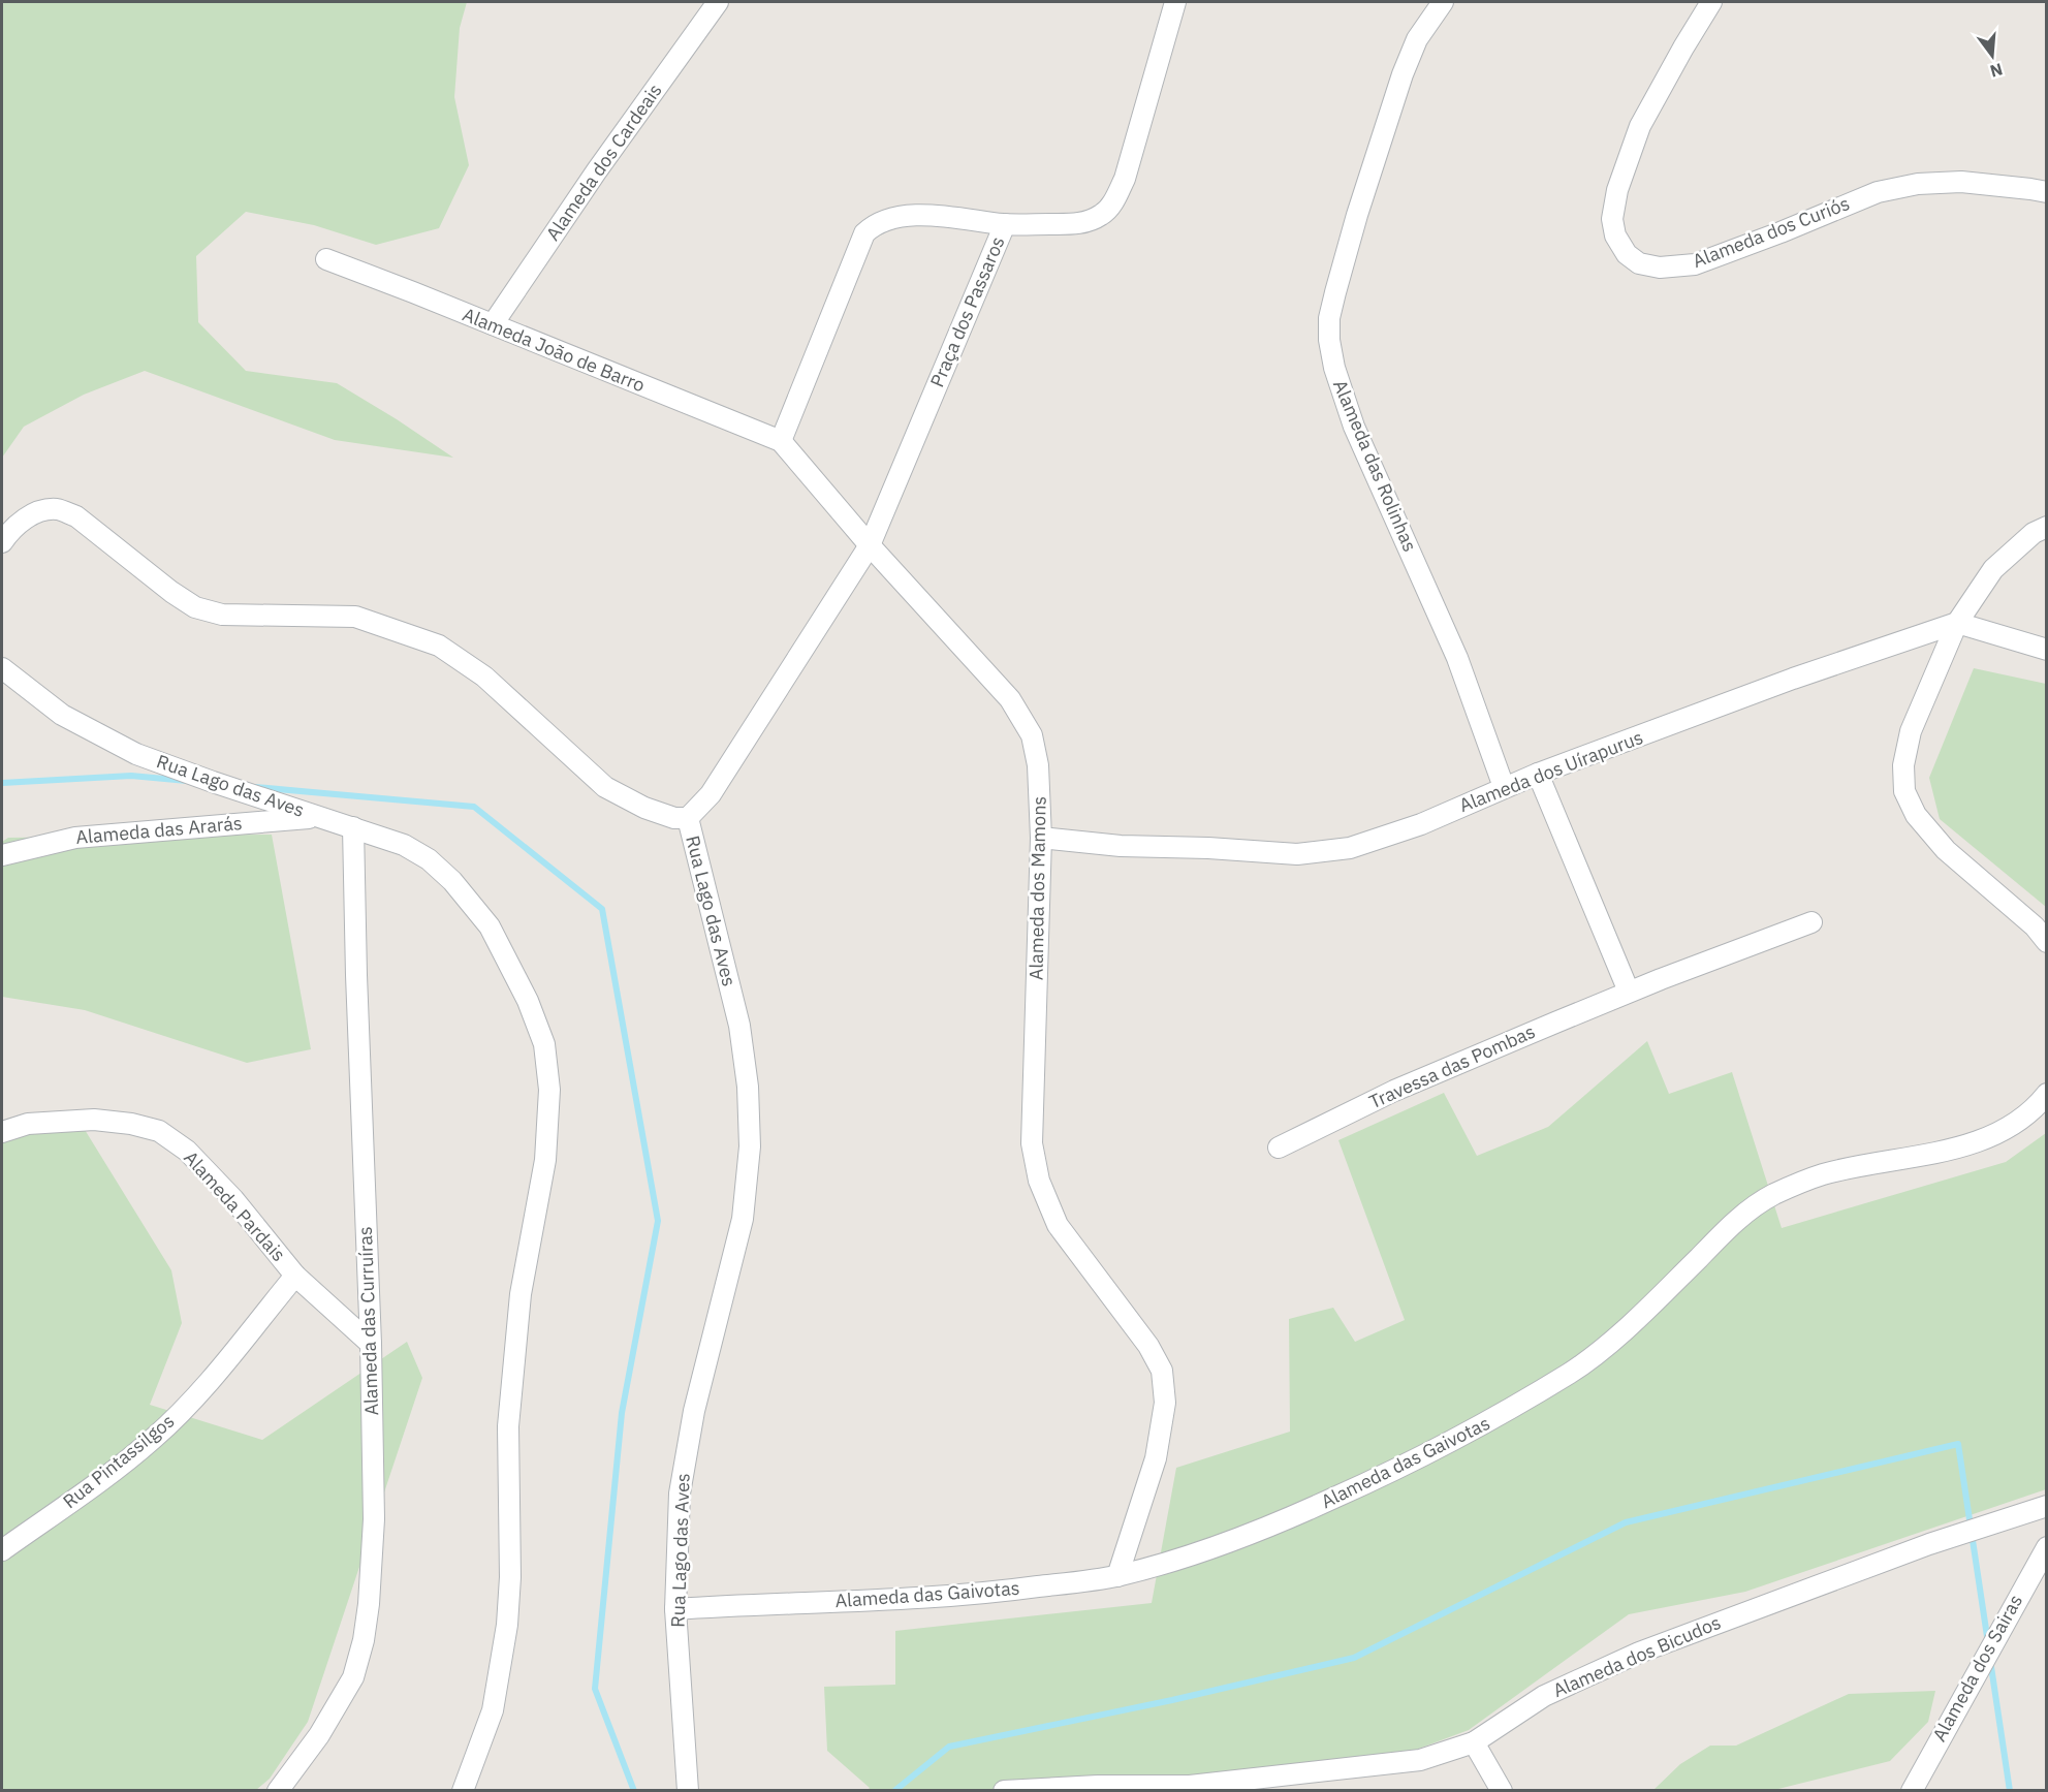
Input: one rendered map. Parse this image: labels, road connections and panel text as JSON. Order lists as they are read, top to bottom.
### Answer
{
  "streets": {
    "street": [
      "Alameda dos Cardeais",
      "Alameda dos Curiós",
      "Praça dos Passaros",
      "Alameda João de Barro",
      "Alameda das Rolinhas",
      "Alameda dos Uírapurus",
      "Rua Lago das Aves",
      "Alameda das Ararás",
      "Alameda dos Mamons",
      "Travessa das Pombas",
      "Alameda Pardais",
      "Alameda das Curruíras",
      "Rua Pintassilgos",
      "Alameda das Gaivotas",
      "Alameda dos Bicudos",
      "Alameda dos Sairas"
    ]
  },
  "crossings": [
    ["Alameda dos Cardeais", "Alameda João de Barro"],
    ["Praça dos Passaros", "Alameda João de Barro"],
    ["Praça dos Passaros", "Alameda dos Mamons"],
    ["Alameda das Rolinhas", "Alameda dos Uírapurus"],
    ["Alameda dos Uírapurus", "Alameda dos Mamons"],
    ["Rua Lago das Aves", "Alameda das Ararás"],
    ["Rua Lago das Aves", "Alameda das Curruíras"],
    ["Rua Lago das Aves", "Alameda das Gaivotas"],
    ["Alameda dos Mamons", "Alameda das Gaivotas"],
    ["Alameda Pardais", "Alameda das Curruíras"],
    ["Alameda Pardais", "Rua Pintassilgos"]
  ],
  "north": "bottom"
}
